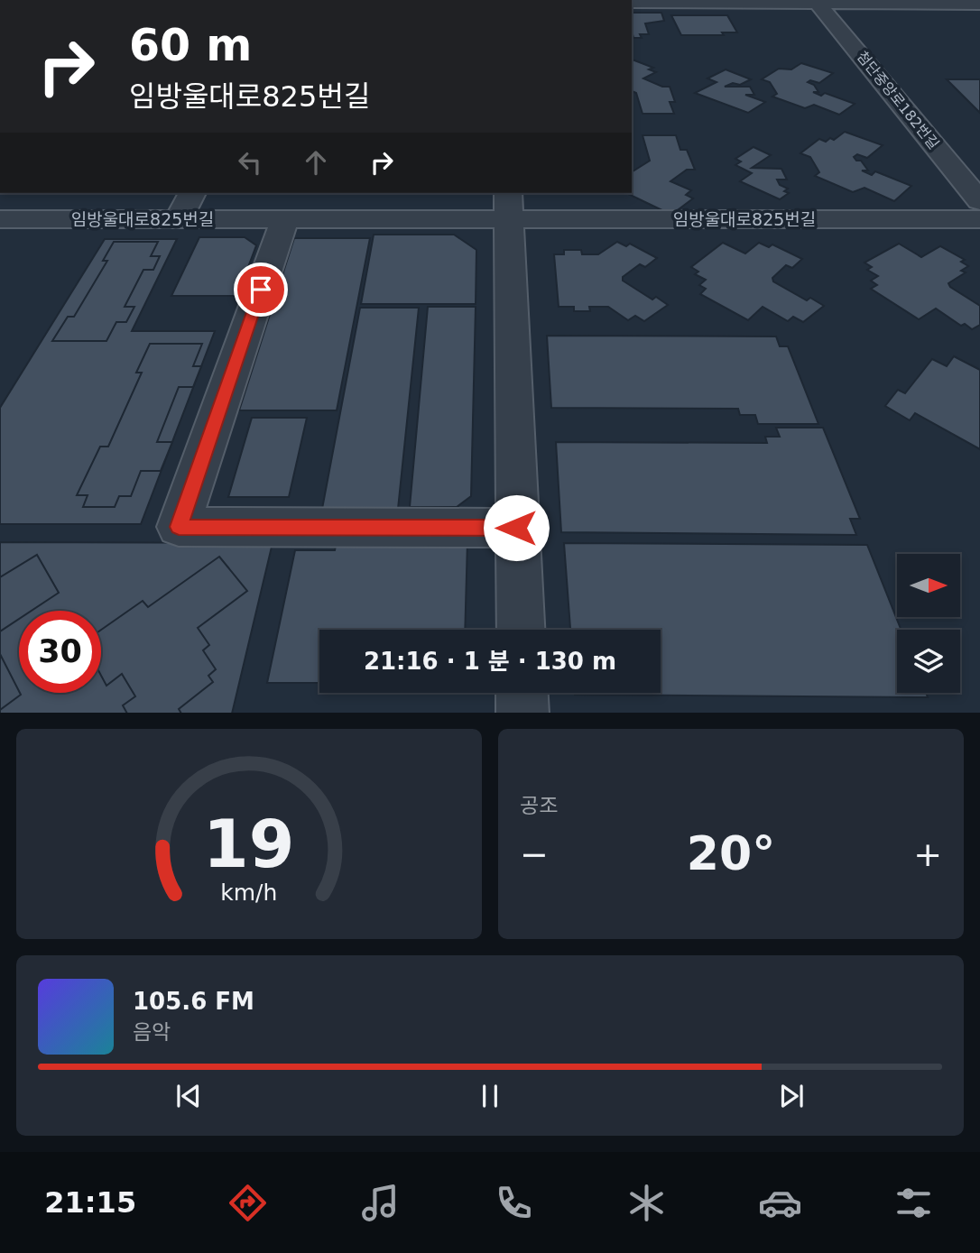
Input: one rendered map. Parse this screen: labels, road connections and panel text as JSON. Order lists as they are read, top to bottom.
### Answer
{
  "streets": {
    "street": ["첨단중앙로182번길", "임방울대로825번길"]
  },
  "north": "right",
  "page": {
    "turn": ["60 m", "임방울대로825번길"],
    "limit": "30",
    "trip": "21:16 · 1 분 · 130 m",
    "tile": "공조",
    "heat": ["−", "20°", "+"],
    "song": ["105.6 FM", "음악"],
    "tabs": "21:15",
    "gauge": ["19", "km/h"]
  }
}
